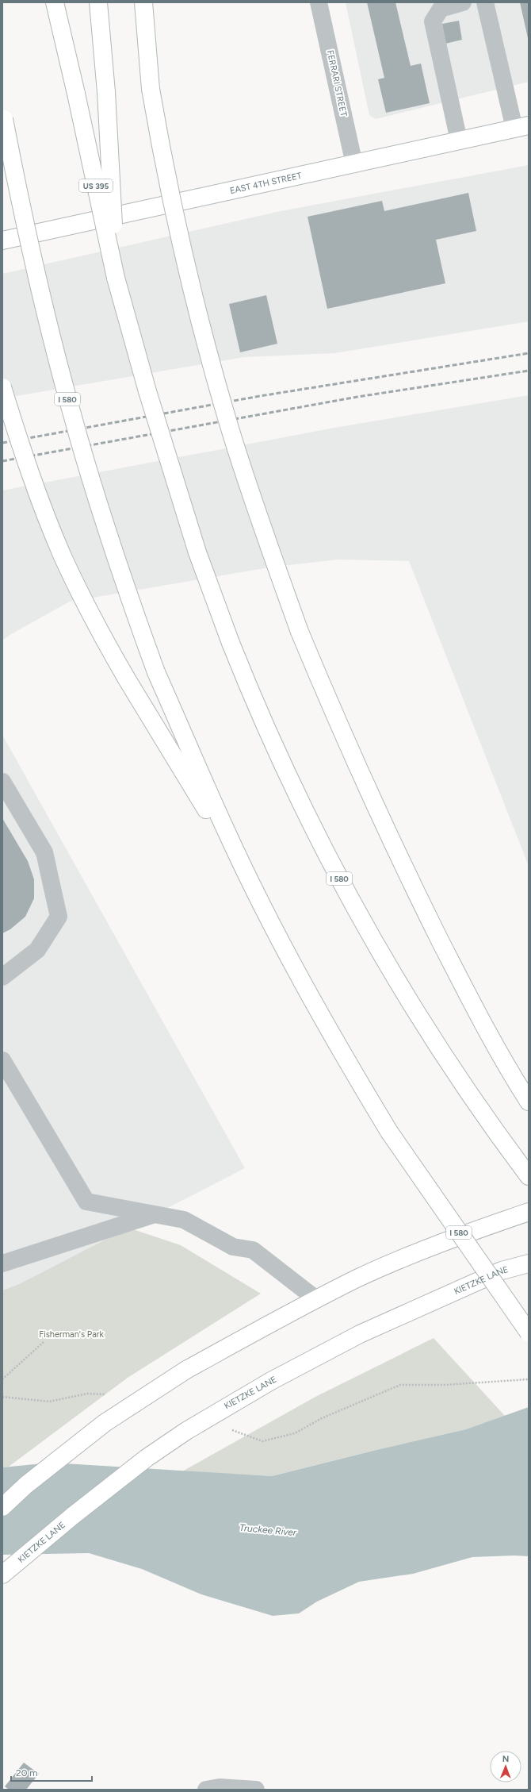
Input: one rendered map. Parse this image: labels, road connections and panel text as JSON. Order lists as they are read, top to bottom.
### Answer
{
  "streets": {
    "main road": [
      "EAST 4TH STREET",
      "US 395",
      "I 580",
      "KIETZKE LANE"
    ],
    "street": ["FERRARI STREET"]
  },
  "crossings": [
    ["FERRARI STREET", "EAST 4TH STREET"],
    ["US 395", "I 580"]
  ],
  "water": ["Truckee River"],
  "parks": ["Fisherman's Park"],
  "scale_bar": "20 m",
  "north": "top"
}
